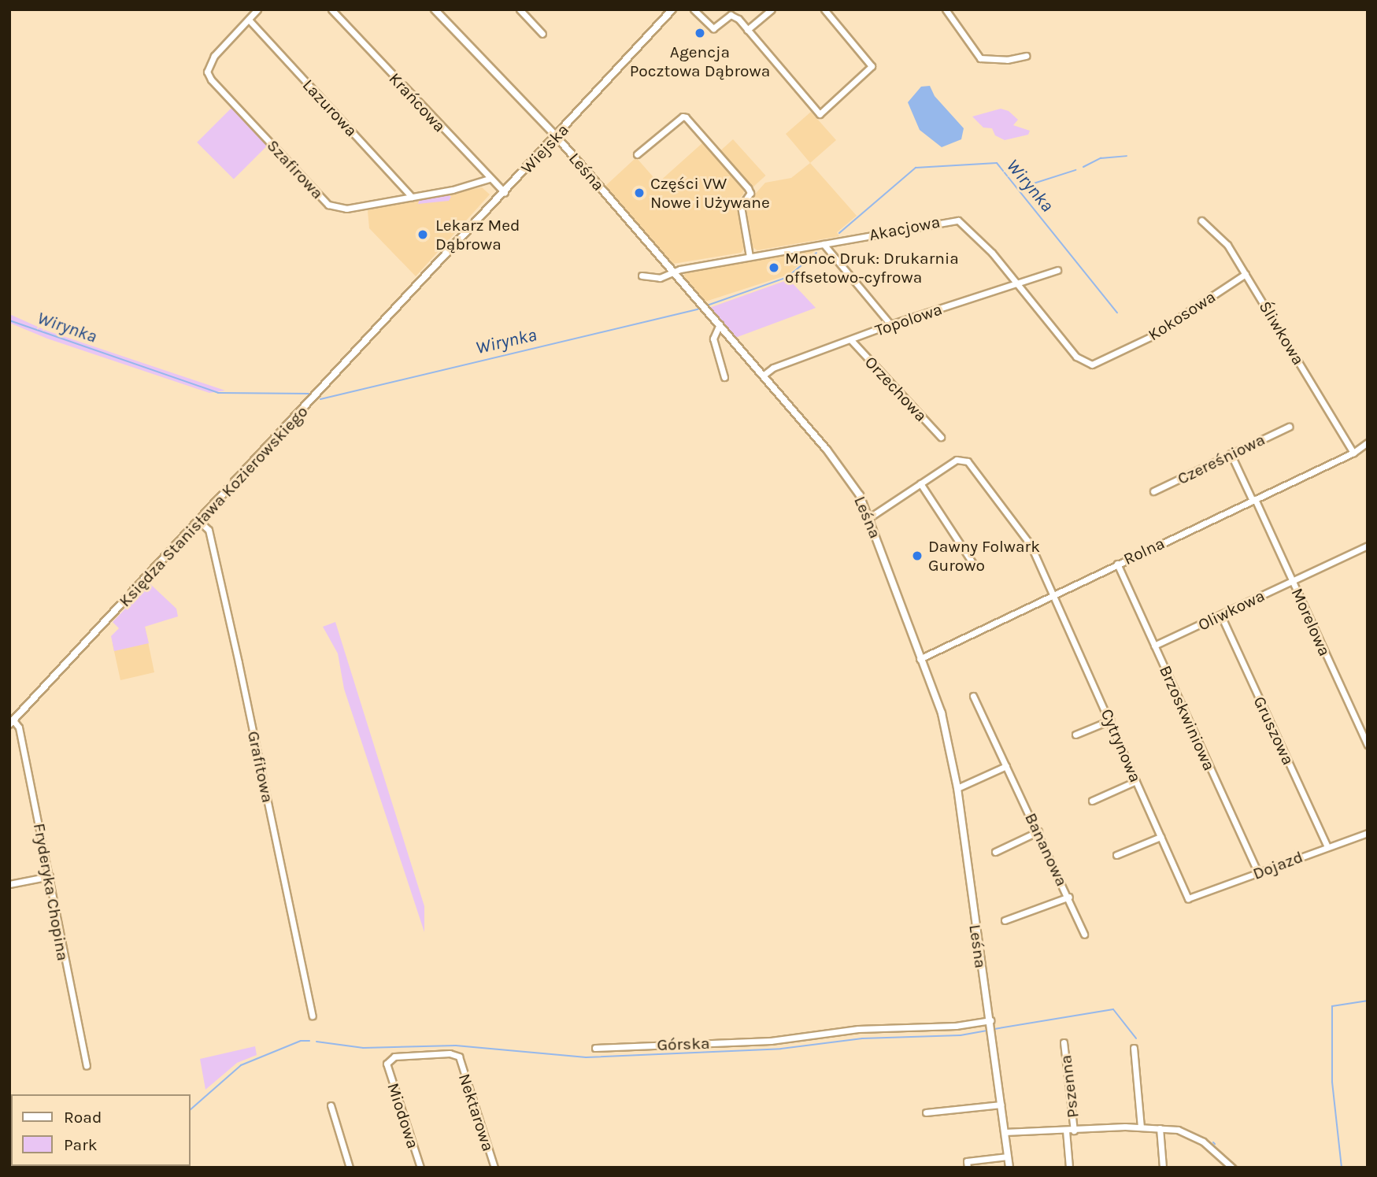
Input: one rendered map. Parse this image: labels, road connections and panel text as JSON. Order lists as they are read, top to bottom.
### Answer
{
  "streets": {
    "street": [
      "Krańcowa",
      "Lazurowa",
      "Wiejska",
      "Szafirowa",
      "Leśna",
      "Akacjowa",
      "Kokosowa",
      "Topolowa",
      "Śliwkowa",
      "Orzechowa",
      "Czereśniowa",
      "Księdza Stanisława Kozierowskiego",
      "Rolna",
      "Oliwkowa",
      "Morelowa",
      "Brzoskwiniowa",
      "Gruszowa",
      "Cytrynowa",
      "Grafitowa",
      "Bananowa",
      "Dojazd",
      "Fryderyka Chopina",
      "Górska",
      "Pszenna",
      "Nektarowa",
      "Miodowa"
    ]
  },
  "crossings": [
    ["Krańcowa", "Wiejska"],
    ["Krańcowa", "Szafirowa"],
    ["Lazurowa", "Szafirowa"],
    ["Wiejska", "Leśna"],
    ["Wiejska", "Księdza Stanisława Kozierowskiego"],
    ["Leśna", "Akacjowa"],
    ["Leśna", "Topolowa"],
    ["Leśna", "Rolna"],
    ["Leśna", "Cytrynowa"],
    ["Leśna", "Górska"],
    ["Leśna", "Pszenna"],
    ["Akacjowa", "Kokosowa"],
    ["Akacjowa", "Topolowa"],
    ["Kokosowa", "Śliwkowa"],
    ["Topolowa", "Orzechowa"],
    ["Śliwkowa", "Rolna"],
    ["Czereśniowa", "Morelowa"],
    ["Księdza Stanisława Kozierowskiego", "Grafitowa"],
    ["Księdza Stanisława Kozierowskiego", "Fryderyka Chopina"],
    ["Rolna", "Morelowa"],
    ["Rolna", "Brzoskwiniowa"],
    ["Rolna", "Cytrynowa"],
    ["Oliwkowa", "Morelowa"],
    ["Oliwkowa", "Brzoskwiniowa"],
    ["Oliwkowa", "Gruszowa"],
    ["Brzoskwiniowa", "Dojazd"],
    ["Gruszowa", "Dojazd"],
    ["Cytrynowa", "Dojazd"],
    ["Nektarowa", "Miodowa"]
  ],
  "water": ["Wirynka"],
  "places": [
    "Agencja Pocztowa Dąbrowa",
    "Części VW Nowe i Używane",
    "Lekarz Med Dąbrowa",
    "Monoc Druk: Drukarnia offsetowo-cyfrowa",
    "Dawny Folwark Gurowo"
  ],
  "legend": ["Road", "Park"]
}
